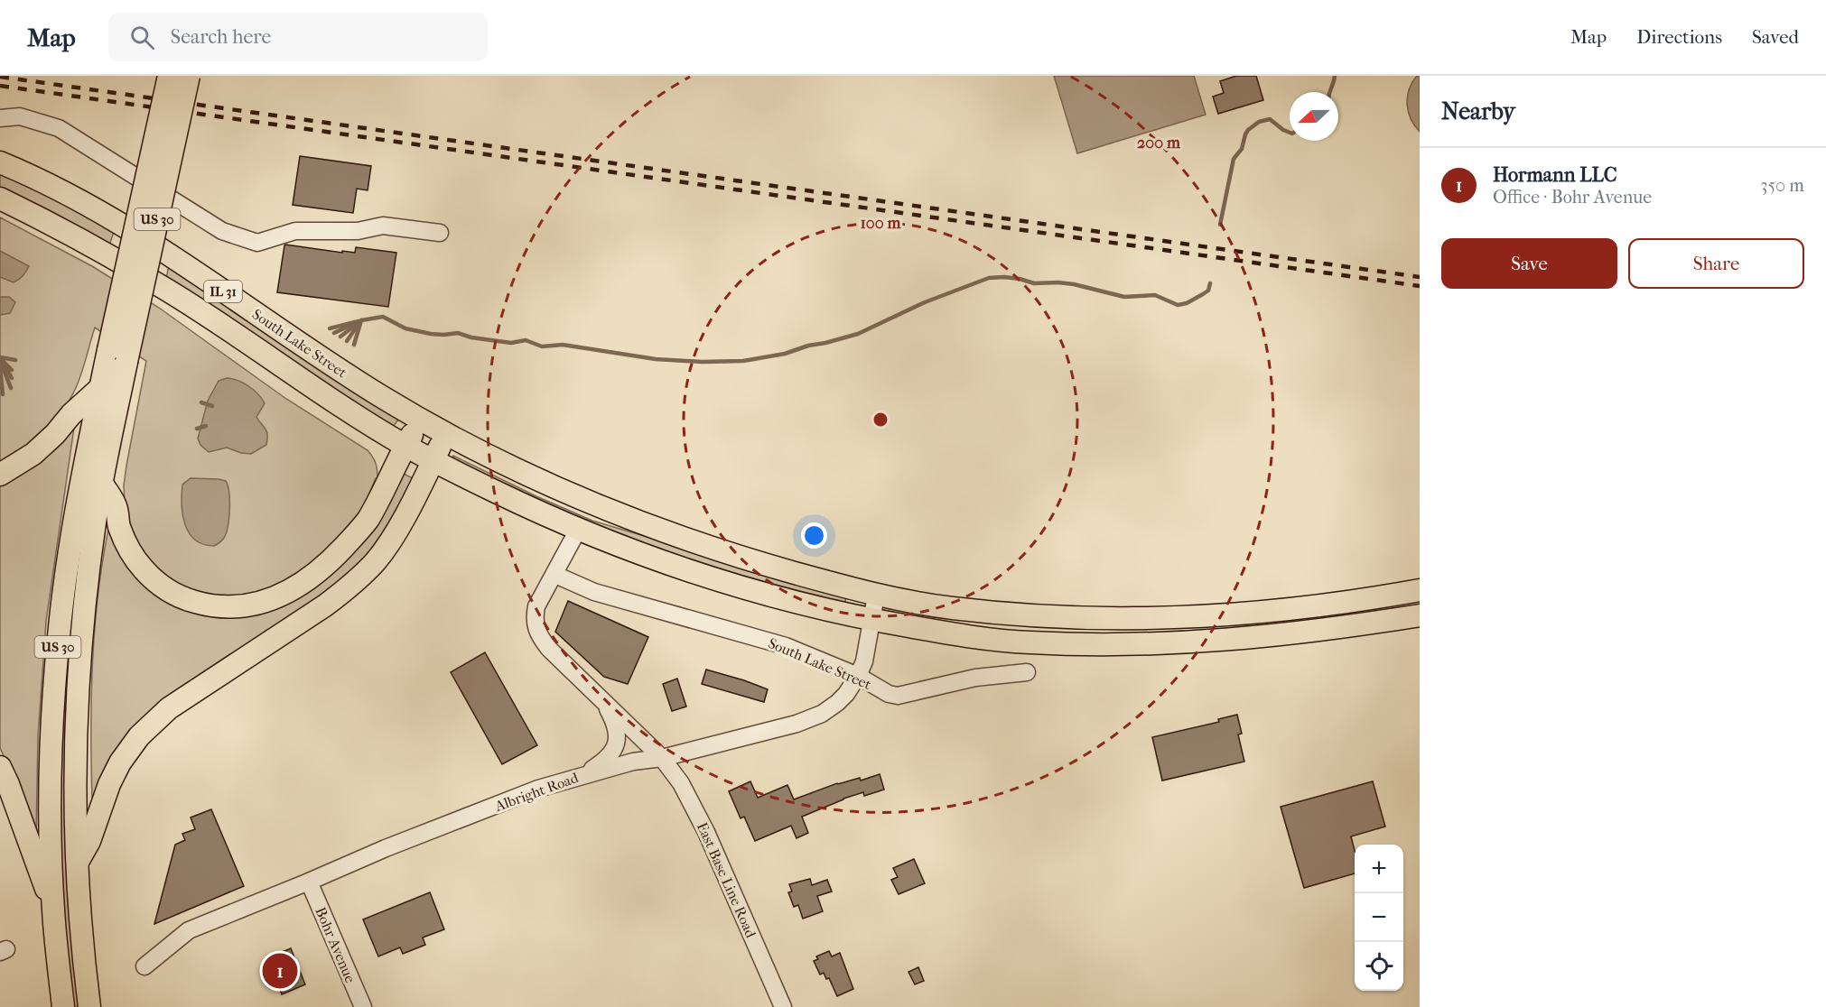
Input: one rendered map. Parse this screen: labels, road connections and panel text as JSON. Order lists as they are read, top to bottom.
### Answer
{
  "streets": {
    "main road": ["US 30", "IL 31", "South Lake Street"],
    "street": ["Albright Road", "East Base Line Road", "Bohr Avenue"]
  },
  "crossings": [
    ["IL 31", "South Lake Street"],
    ["IL 31", "Albright Road"],
    ["IL 31", "East Base Line Road"],
    ["South Lake Street", "Albright Road"],
    ["South Lake Street", "East Base Line Road"],
    ["Albright Road", "East Base Line Road"],
    ["Albright Road", "Bohr Avenue"]
  ],
  "north": "left",
  "page": {
    "header": "Map",
    "search": "Search here",
    "nav": ["Map", "Directions", "Saved"],
    "heading": "Nearby",
    "list": [
      {
        "mark": "1",
        "name": "Hormann LLC",
        "note": "Office · Bohr Avenue",
        "value": "350 m"
      }
    ],
    "buttons": ["Save", "Share"],
    "map_buttons": ["+", "−"],
    "pins": "1"
  },
  "rings": ["200 m", "100 m"]
}
